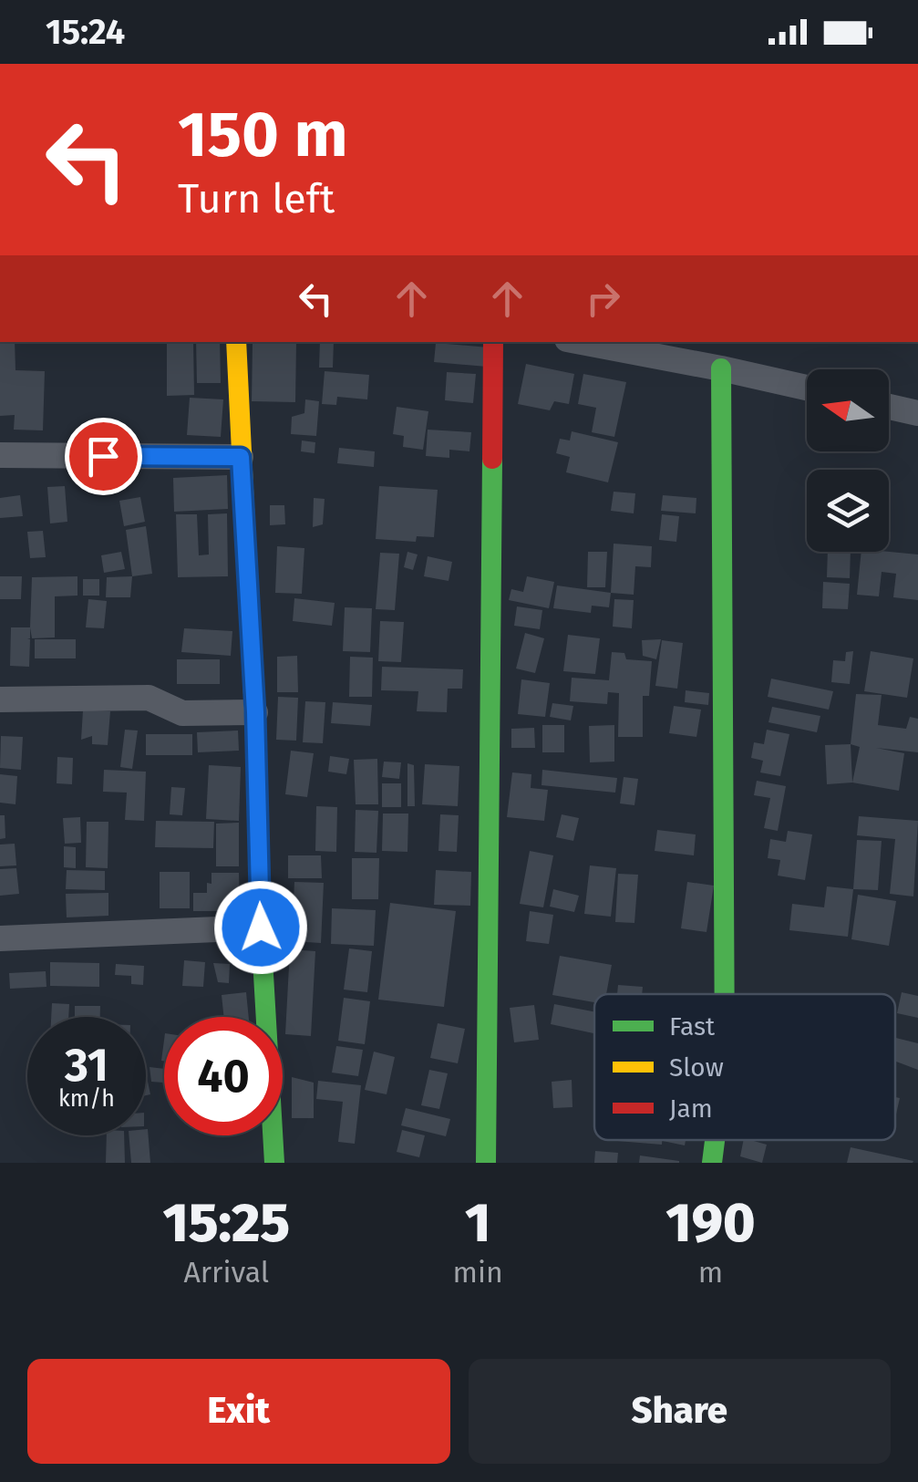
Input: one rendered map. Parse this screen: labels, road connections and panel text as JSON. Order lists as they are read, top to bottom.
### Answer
{
  "legend": ["Fast", "Slow", "Jam"],
  "north": "left",
  "page": {
    "status": "15:24",
    "turn": ["150 m", "Turn left"],
    "speed": "31 km/h",
    "limit": "40",
    "eta": [
      "15:25",
      "Arrival",
      "1",
      "min",
      "190",
      "m"
    ],
    "buttons": ["Exit", "Share"]
  }
}
